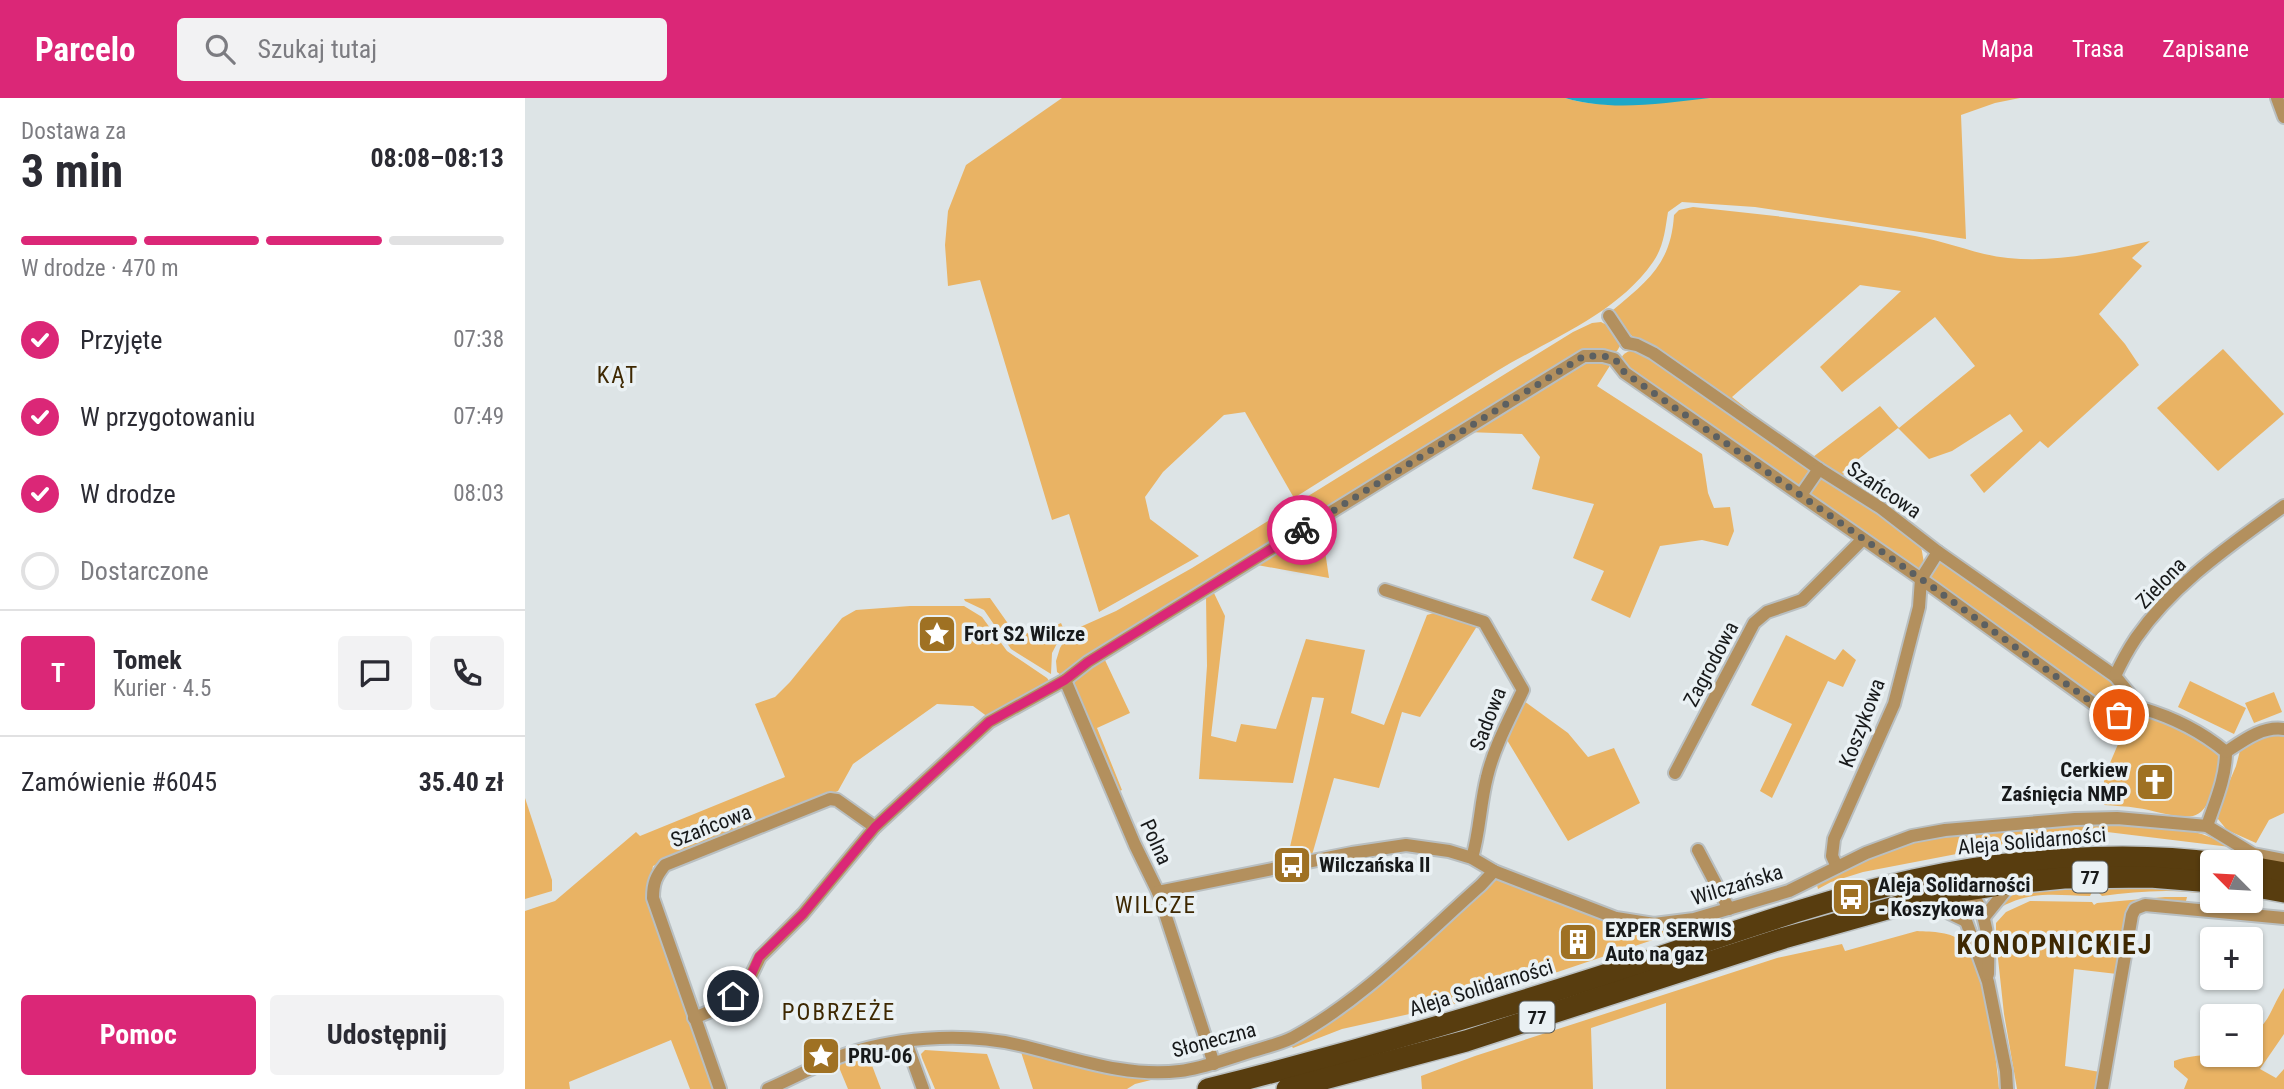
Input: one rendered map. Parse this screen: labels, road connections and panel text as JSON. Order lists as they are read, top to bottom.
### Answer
{
  "streets": {
    "highway": ["Aleja Solidarności", "77"],
    "street": [
      "Szańcowa",
      "Zielona",
      "Zagrodowa",
      "Sadowa",
      "Koszykowa",
      "Polna",
      "WiIczańska",
      "Słoneczna"
    ]
  },
  "crossings": [
    ["Szańcowa", "Zielona"],
    ["Szańcowa", "Koszykowa"],
    ["Sadowa", "WiIczańska"],
    ["Koszykowa", "WiIczańska"],
    ["Polna", "WiIczańska"],
    ["Polna", "Słoneczna"],
    ["WiIczańska", "Słoneczna"]
  ],
  "districts": [
    "KĄT",
    "WILCZE",
    "KONOPNICKIEJ",
    "POBRZEŻE"
  ],
  "places": {
    "place": ["Fort S2 Wilcze", "PRU-06"],
    "church": ["Cerkiew Zaśnięcia NMP"],
    "bus stop": ["Wilczańska II", "Aleja Solidarności - Koszykowa"],
    "building": ["EXPER SERWIS Auto na gaz"]
  },
  "north": "top left",
  "page": {
    "header": "Parcelo",
    "search": "Szukaj tutaj",
    "nav": ["Mapa", "Trasa", "Zapisane"],
    "heading": ["3 min", "Dostawa za", "08:08–08:13"],
    "panel": [
      "Tomek",
      "Kurier · 4.5",
      "Zamówienie #6045",
      "35.40 zł"
    ],
    "bar": "W drodze · 470 m",
    "list": [
      ["Przyjęte", "07:38"],
      ["W przygotowaniu", "07:49"],
      ["W drodze", "08:03"],
      "Dostarczone"
    ],
    "round": "T",
    "map_buttons": ["+", "−"],
    "buttons": ["Pomoc", "Udostępnij"]
  }
}
